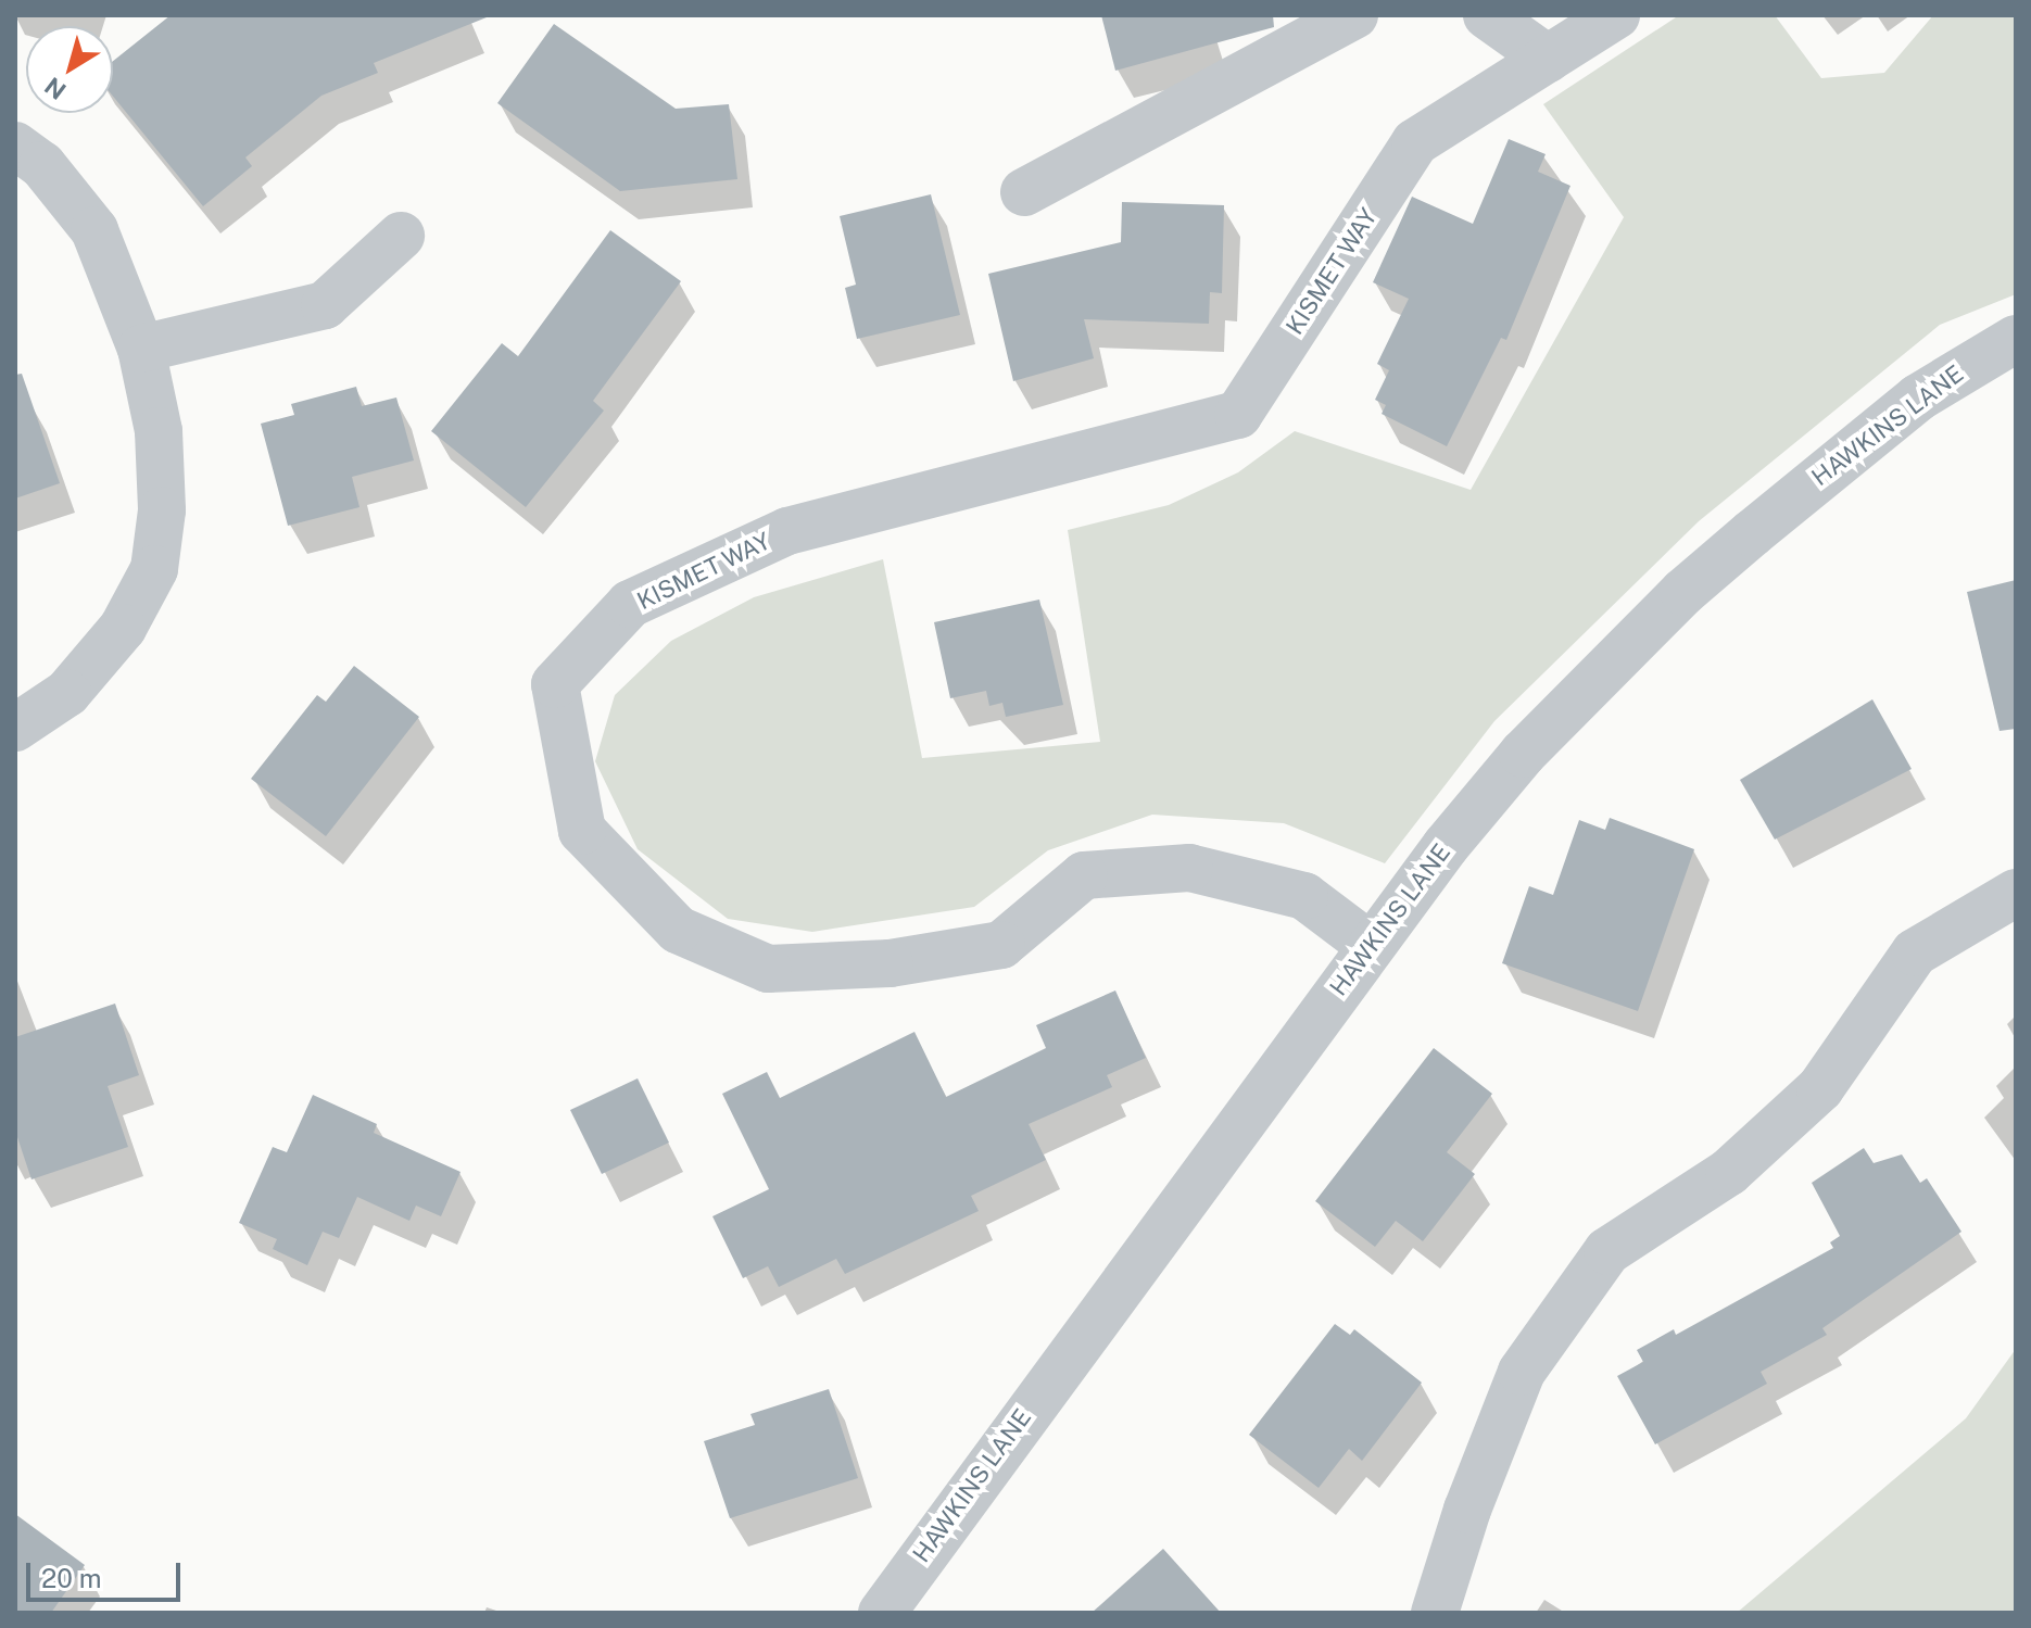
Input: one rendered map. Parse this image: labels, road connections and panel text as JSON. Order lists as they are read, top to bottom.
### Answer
{
  "streets": {
    "street": ["KISMET WAY", "HAWKINS LANE"]
  },
  "crossings": [
    ["KISMET WAY", "HAWKINS LANE"]
  ],
  "scale_bar": "20 m",
  "north": "bottom left"
}
